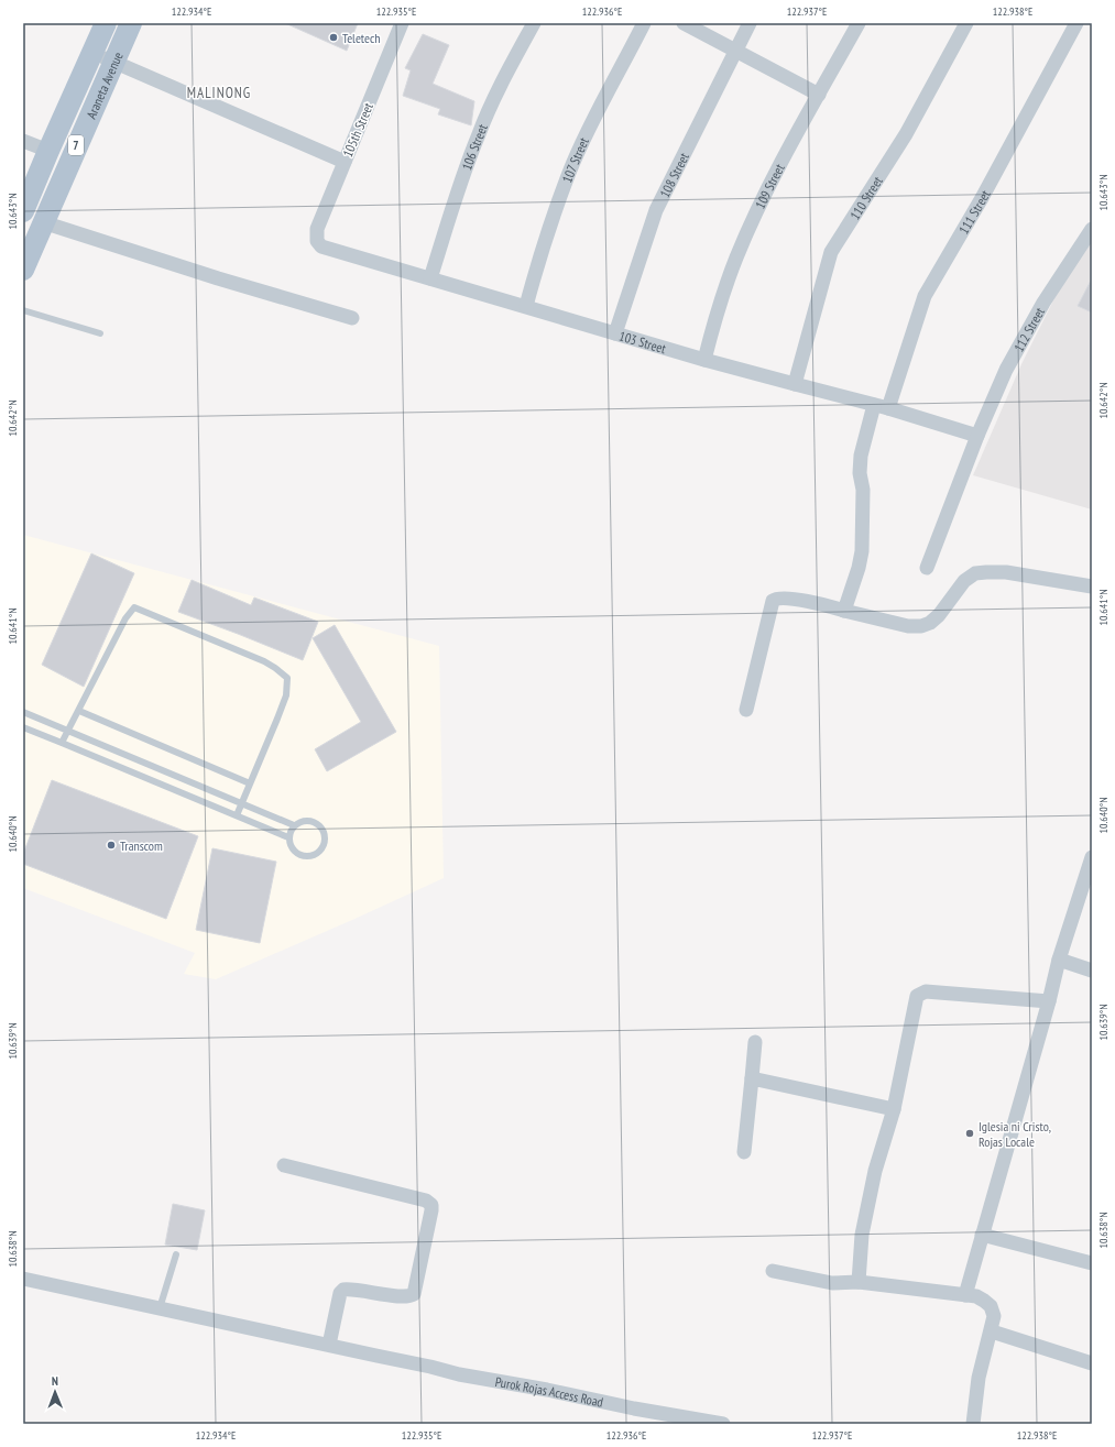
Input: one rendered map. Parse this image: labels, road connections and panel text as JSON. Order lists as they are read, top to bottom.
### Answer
{
  "streets": {
    "main road": ["Araneta Avenue", "7"],
    "street": [
      "105th Street",
      "106 Street",
      "107 Street",
      "108 Street",
      "109 Street",
      "110 Street",
      "111 Street",
      "112 Street",
      "103 Street",
      "Purok Rojas Access Road"
    ]
  },
  "crossings": [
    ["105th Street", "103 Street"],
    ["106 Street", "103 Street"],
    ["107 Street", "103 Street"],
    ["108 Street", "103 Street"],
    ["109 Street", "103 Street"],
    ["110 Street", "103 Street"],
    ["111 Street", "103 Street"],
    ["112 Street", "103 Street"]
  ],
  "districts": ["MALINONG"],
  "places": ["Teletech", "Transcom", "Iglesia ni Cristo, Rojas Locale"],
  "north": "top",
  "coordinates": [
    "122.934°E",
    "122.935°E",
    "122.936°E",
    "122.937°E",
    "122.938°E",
    "10.643°N",
    "10.642°N",
    "10.641°N",
    "10.640°N",
    "10.639°N",
    "10.638°N"
  ]
}
